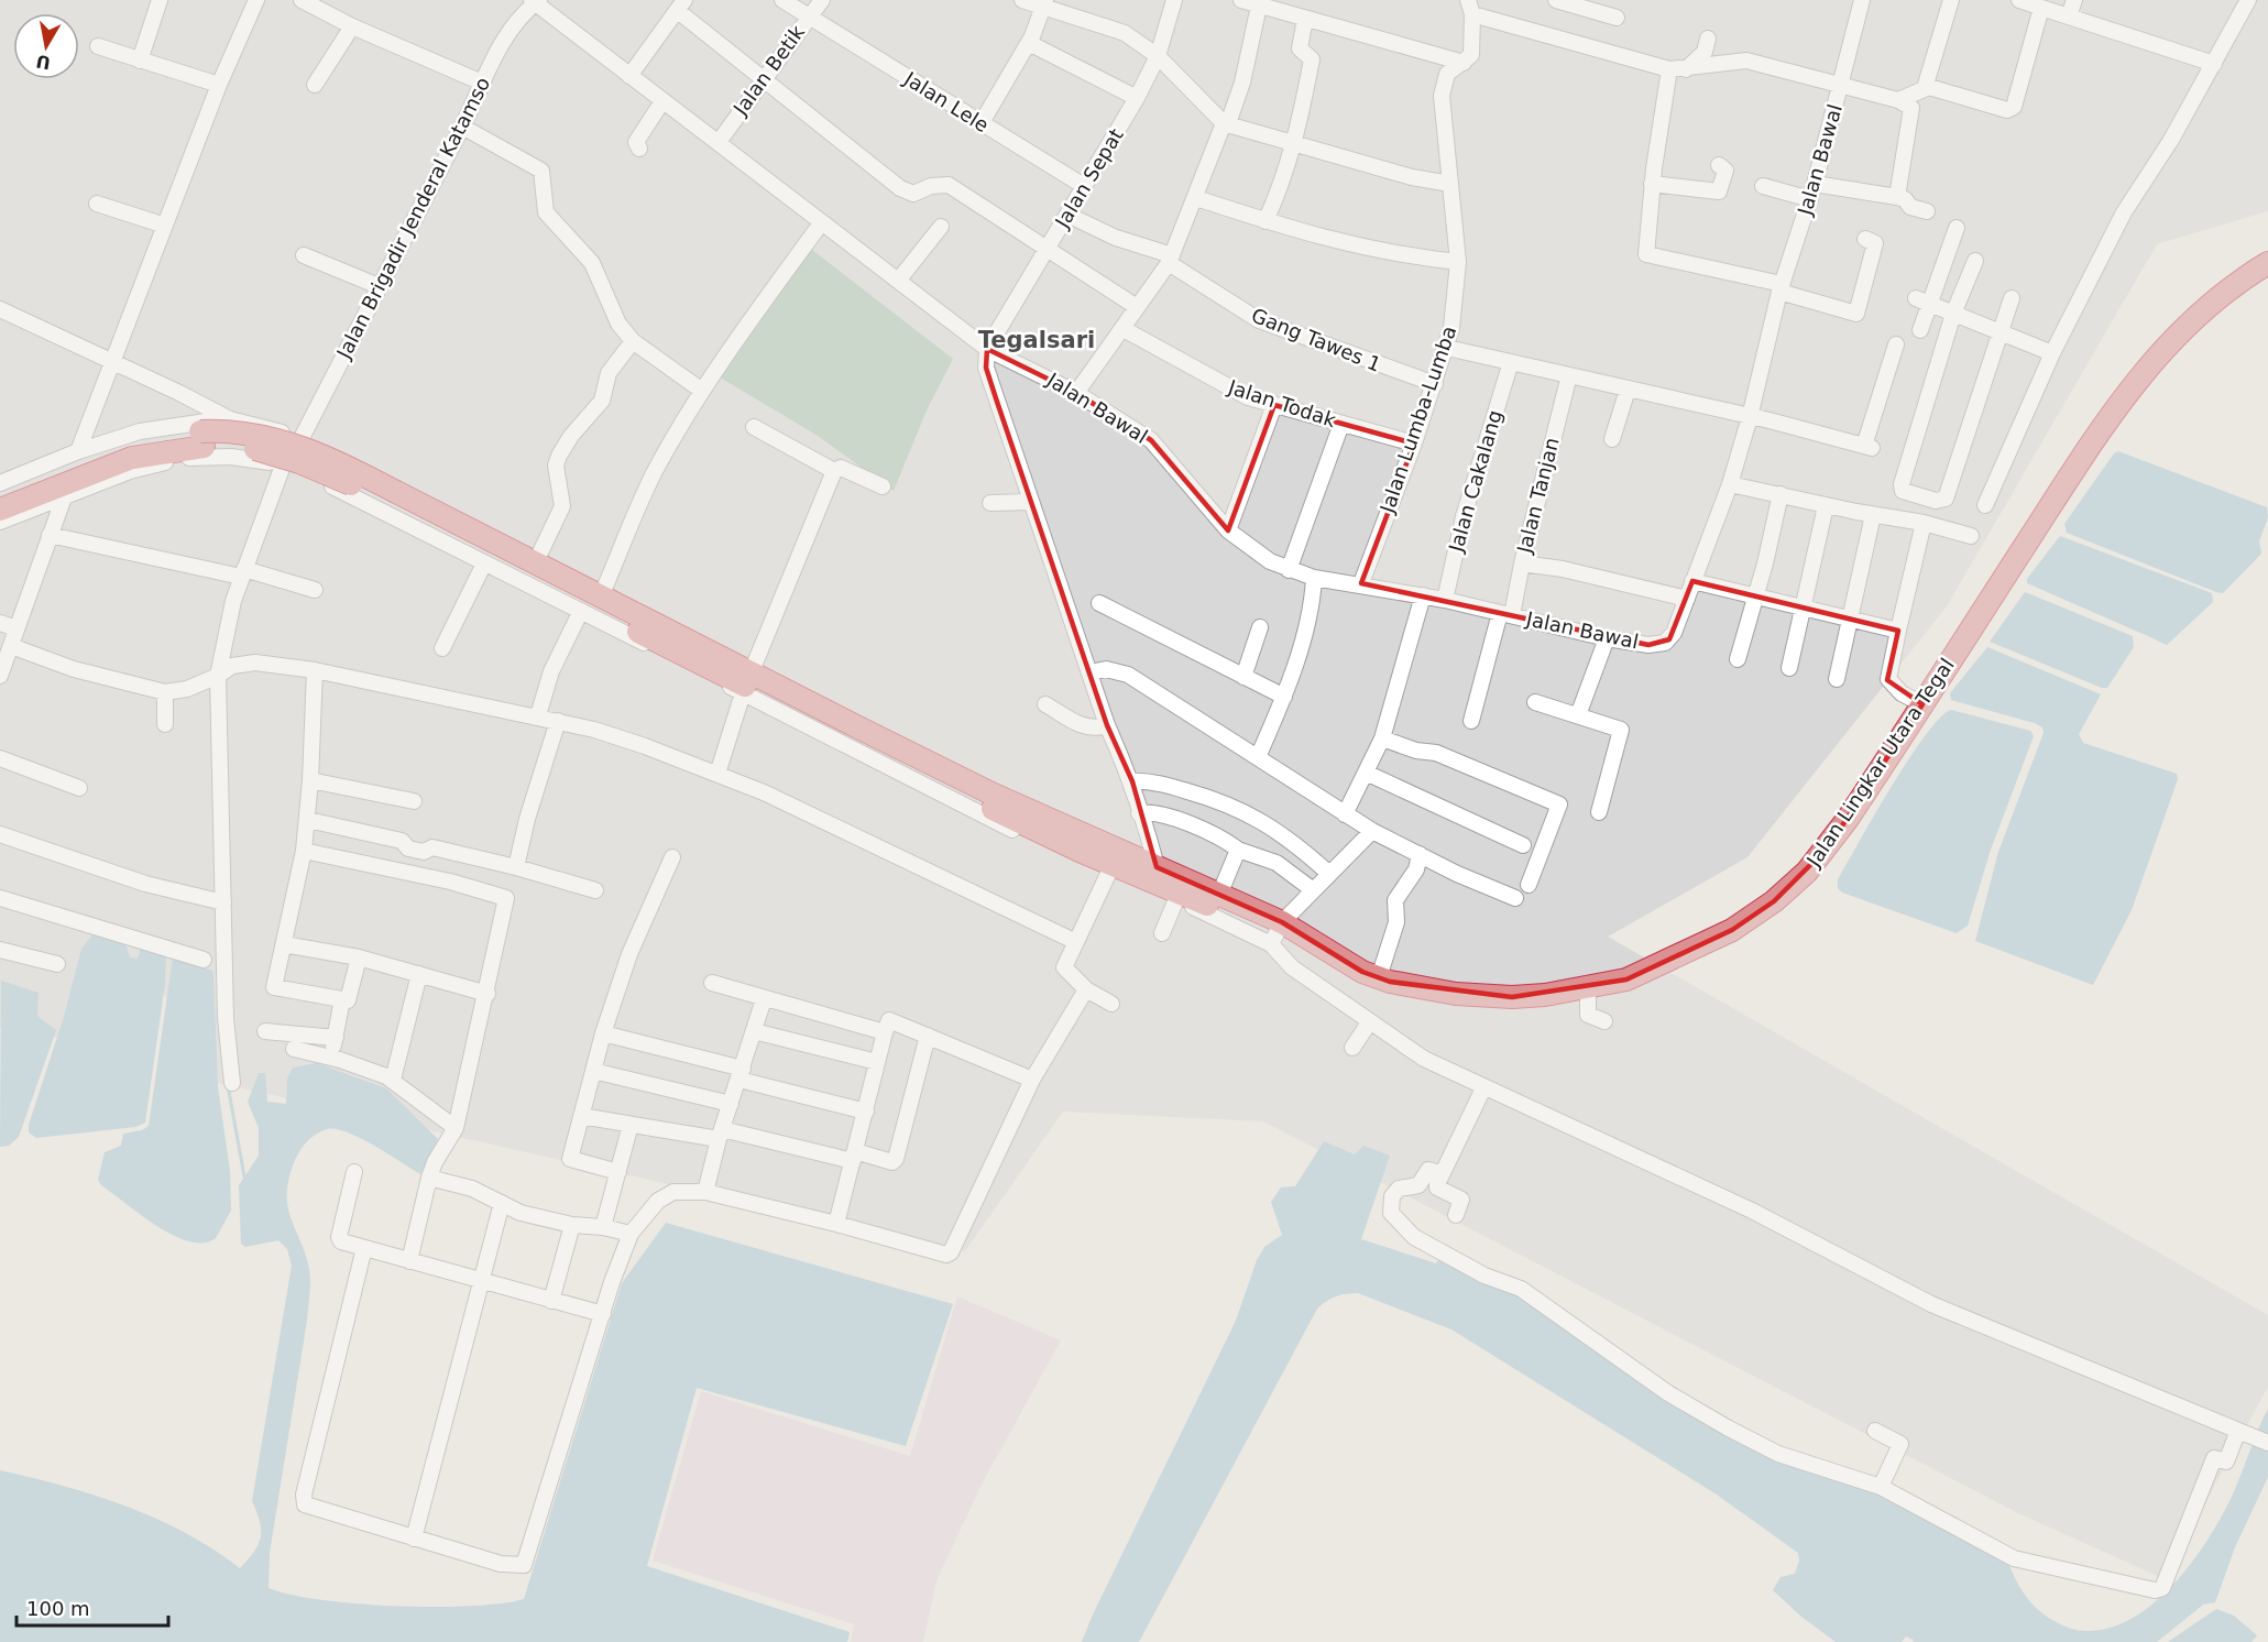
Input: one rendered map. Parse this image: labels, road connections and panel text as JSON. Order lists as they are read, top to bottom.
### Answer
{
  "streets": {
    "highway": ["Jalan Lingkar Utara Tegal"],
    "street": [
      "Jalan Betik",
      "Jalan Lele",
      "Jalan Bawal",
      "Jalan Sepat",
      "Jalan Brigadir Jenderal Katamso",
      "Gang Tawes 1",
      "Jalan Todak",
      "Jalan Lumba-Lumba",
      "Jalan Cakalang",
      "Jalan Tanjan"
    ]
  },
  "crossings": [
    ["Jalan Betik", "Jalan Lele"],
    ["Jalan Betik", "Jalan Bawal"],
    ["Jalan Lele", "Jalan Sepat"],
    ["Jalan Bawal", "Jalan Sepat"],
    ["Jalan Bawal", "Jalan Brigadir Jenderal Katamso"],
    ["Jalan Bawal", "Jalan Lumba-Lumba"],
    ["Jalan Bawal", "Jalan Cakalang"],
    ["Jalan Bawal", "Jalan Tanjan"],
    ["Jalan Sepat", "Gang Tawes 1"],
    ["Gang Tawes 1", "Jalan Lumba-Lumba"],
    ["Jalan Todak", "Jalan Lumba-Lumba"]
  ],
  "districts": ["Tegalsari"],
  "scale_bar": "100 m",
  "north": "bottom"
}
